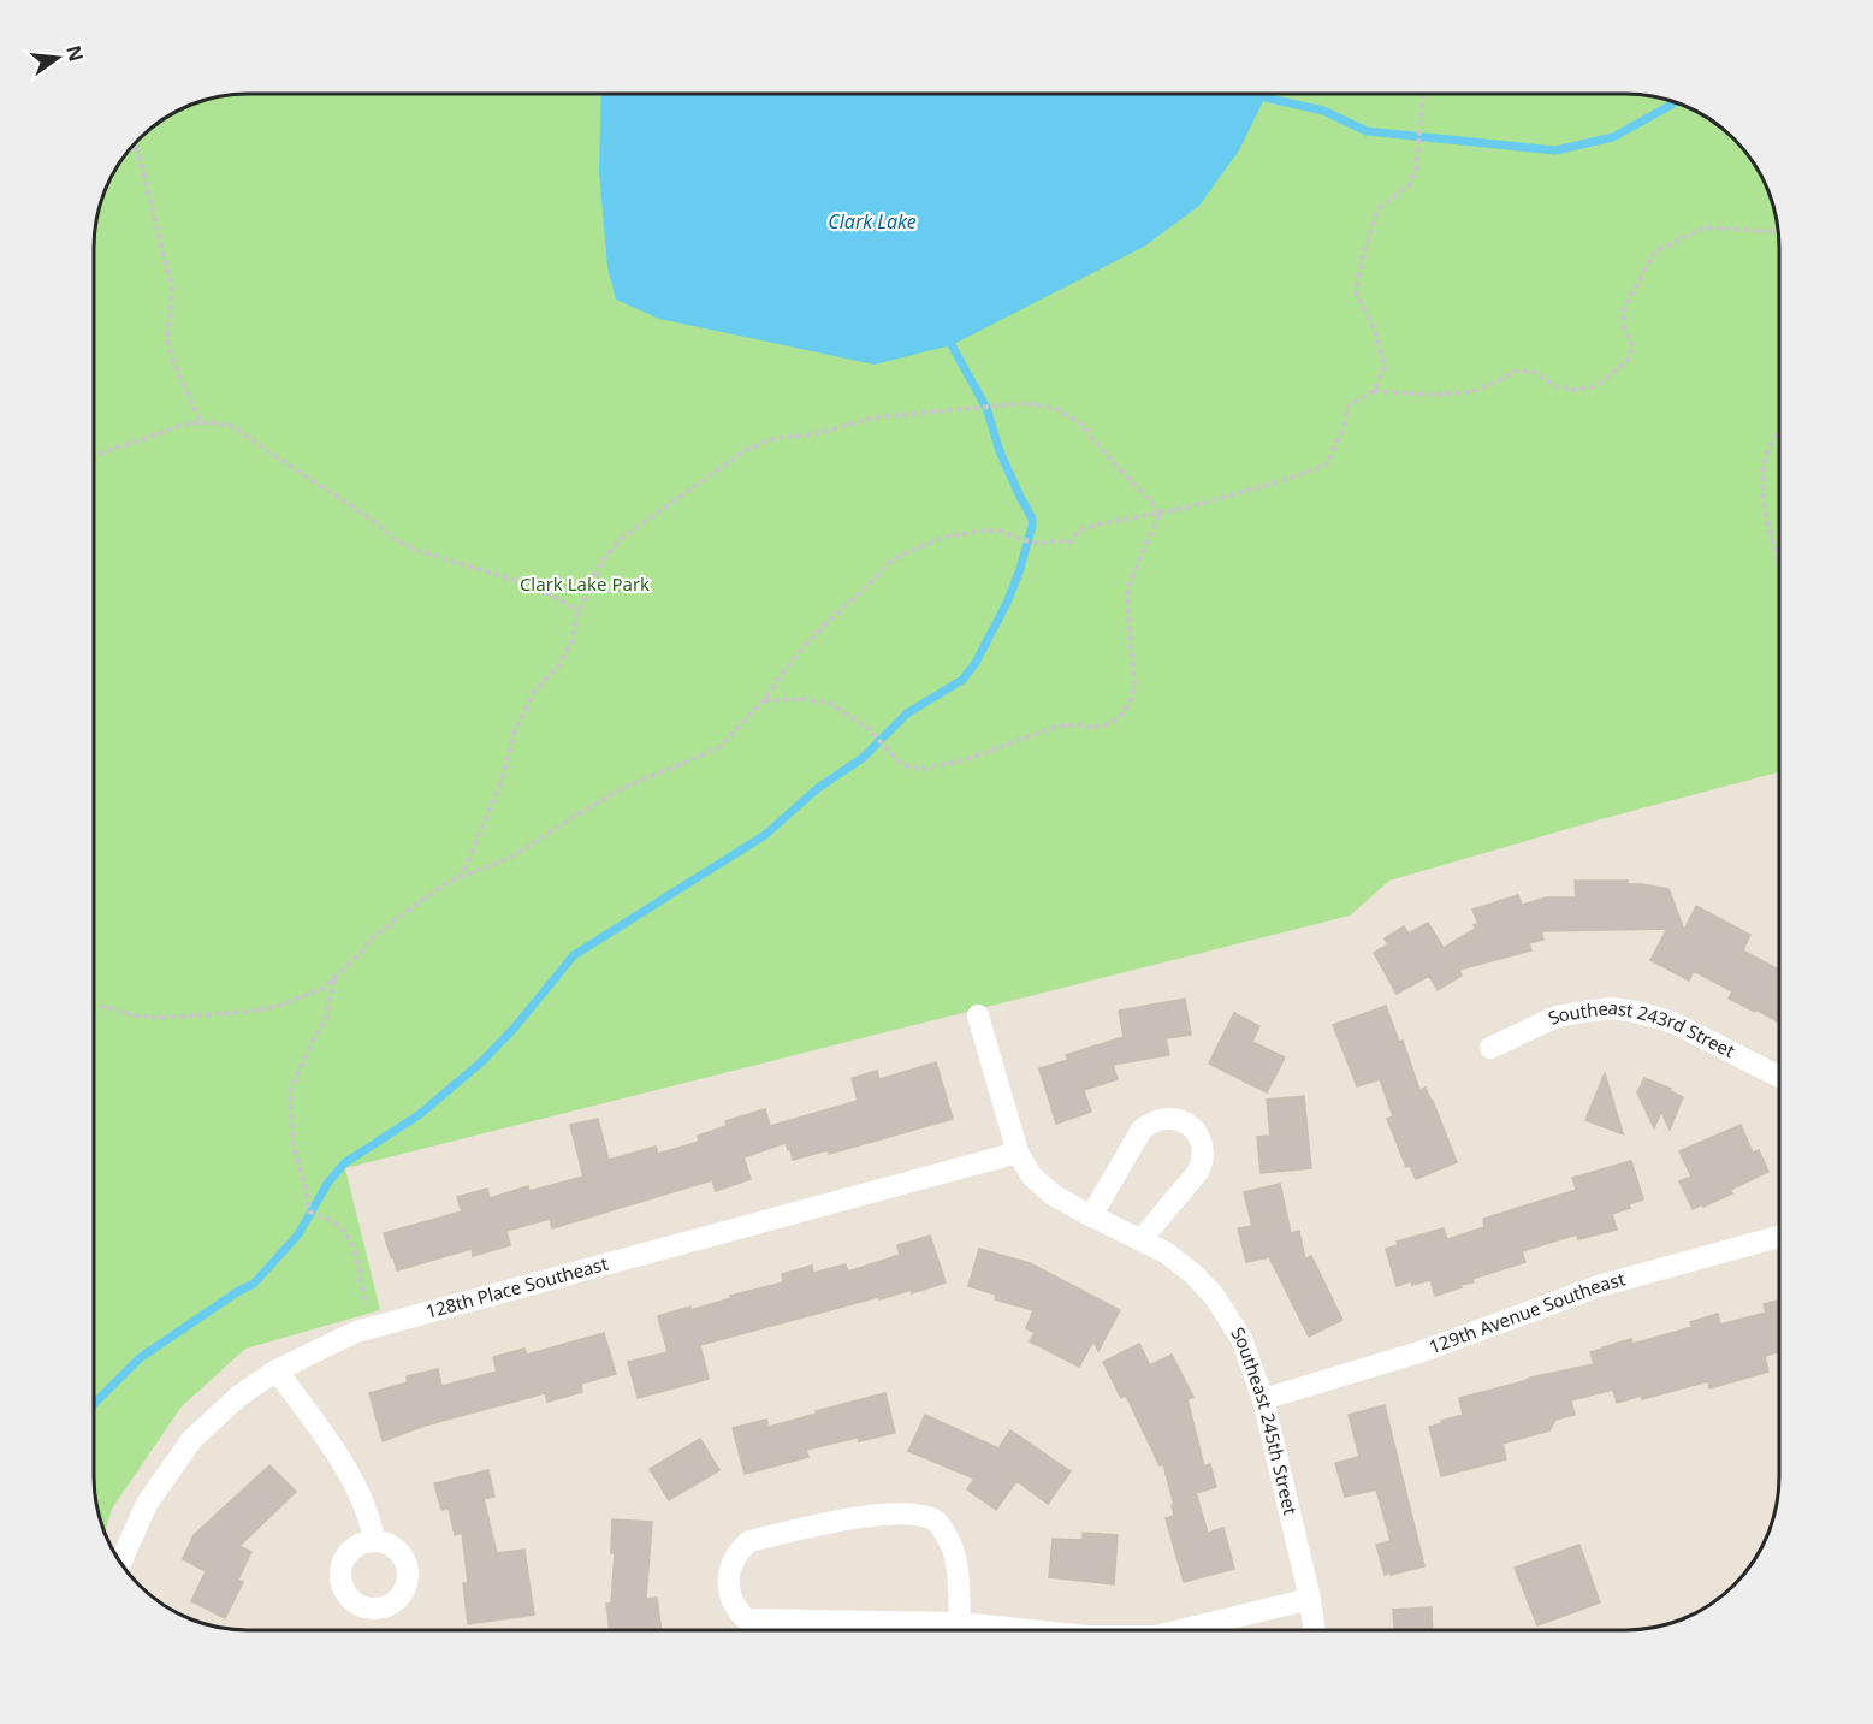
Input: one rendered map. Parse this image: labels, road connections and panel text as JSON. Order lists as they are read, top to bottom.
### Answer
{
  "streets": {
    "street": [
      "Southeast 243rd Street",
      "128th Place Southeast",
      "129th Avenue Southeast",
      "Southeast 245th Street"
    ]
  },
  "crossings": [
    ["128th Place Southeast", "Southeast 245th Street"],
    ["129th Avenue Southeast", "Southeast 245th Street"]
  ],
  "water": ["Clark Lake"],
  "parks": ["Clark Lake Park"],
  "north": "right"
}
